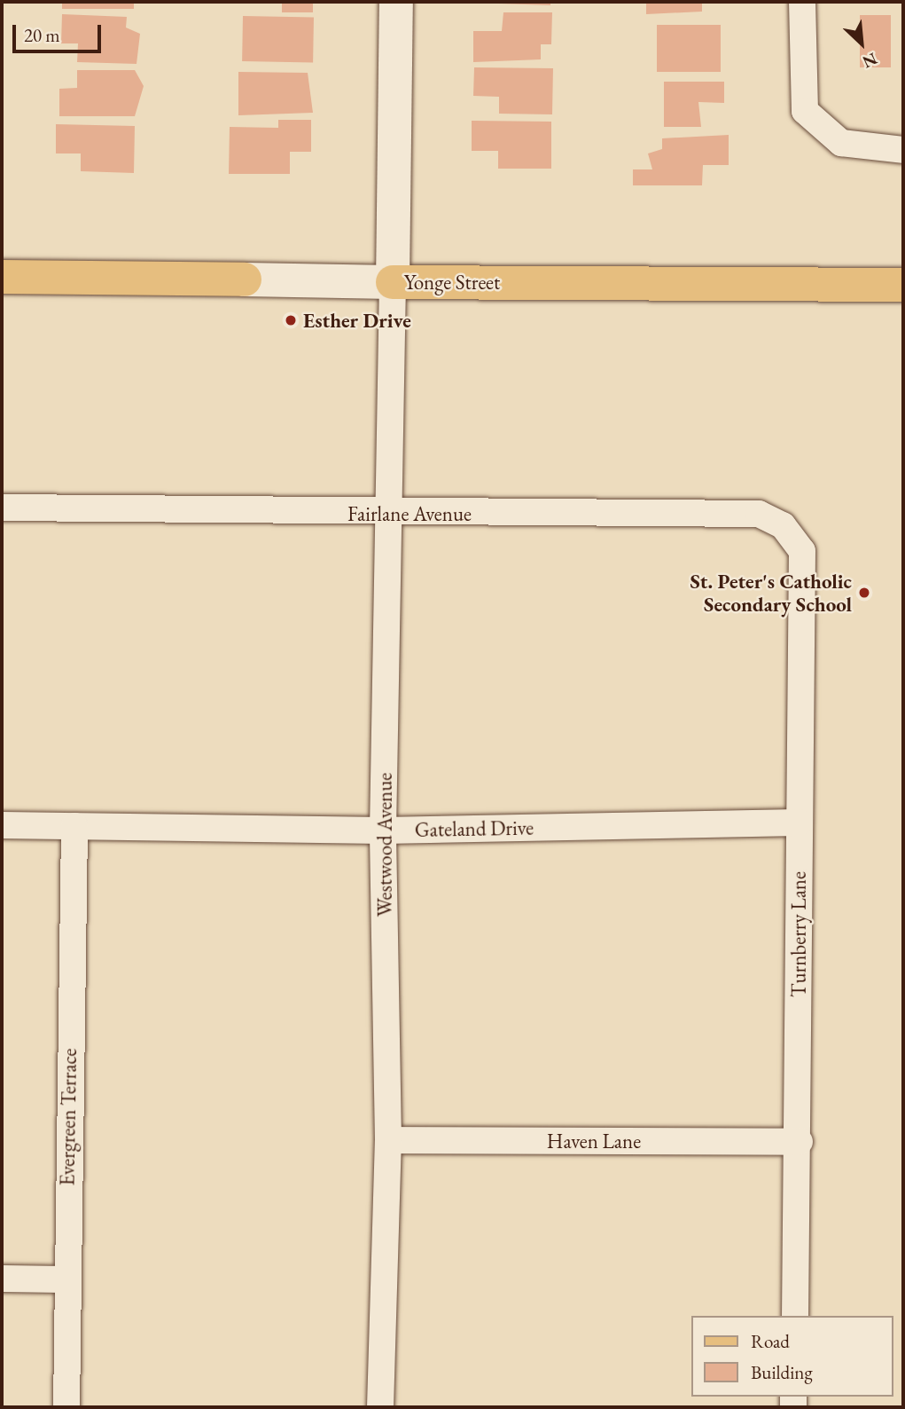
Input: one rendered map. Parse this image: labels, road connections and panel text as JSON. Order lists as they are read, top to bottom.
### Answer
{
  "streets": {
    "main road": ["Yonge Street"],
    "street": [
      "Fairlane Avenue",
      "Gateland Drive",
      "Westwood Avenue",
      "Turnberry Lane",
      "Evergreen Terrace",
      "Haven Lane"
    ]
  },
  "crossings": [
    ["Yonge Street", "Westwood Avenue"],
    ["Fairlane Avenue", "Westwood Avenue"],
    ["Fairlane Avenue", "Turnberry Lane"],
    ["Gateland Drive", "Westwood Avenue"],
    ["Gateland Drive", "Turnberry Lane"],
    ["Gateland Drive", "Evergreen Terrace"],
    ["Westwood Avenue", "Haven Lane"],
    ["Turnberry Lane", "Haven Lane"]
  ],
  "places": ["Esther Drive", "St. Peter's Catholic Secondary School"],
  "legend": ["Road", "Building"],
  "scale_bar": "20 m",
  "north": "bottom right"
}
